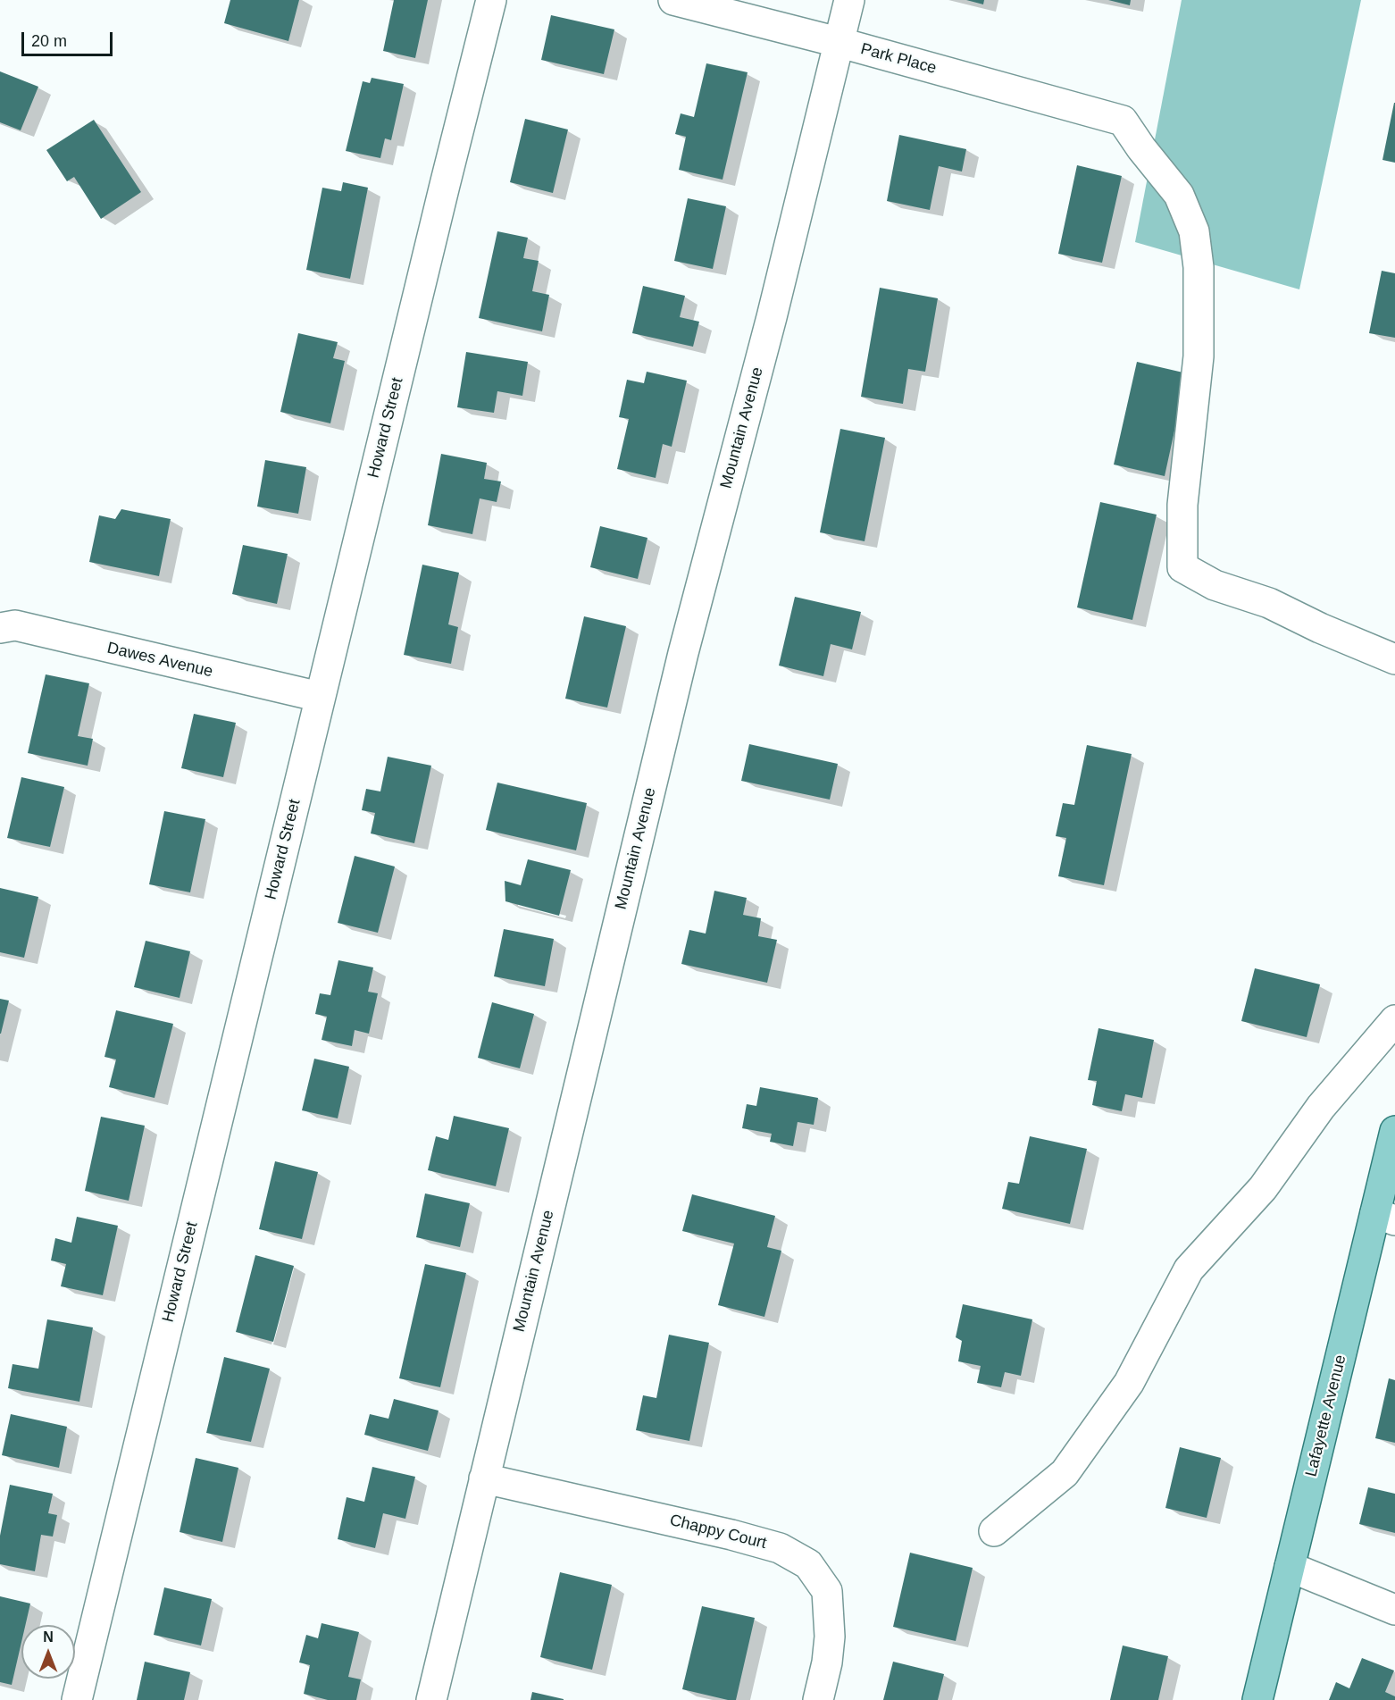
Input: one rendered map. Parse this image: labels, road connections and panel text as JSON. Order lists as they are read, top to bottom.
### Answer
{
  "streets": {
    "main road": ["Lafayette Avenue"],
    "street": [
      "Park Place",
      "Howard Street",
      "Mountain Avenue",
      "Dawes Avenue",
      "Chappy Court"
    ]
  },
  "crossings": [
    ["Park Place", "Mountain Avenue"],
    ["Howard Street", "Dawes Avenue"],
    ["Mountain Avenue", "Chappy Court"]
  ],
  "scale_bar": "20 m",
  "north": "top"
}
